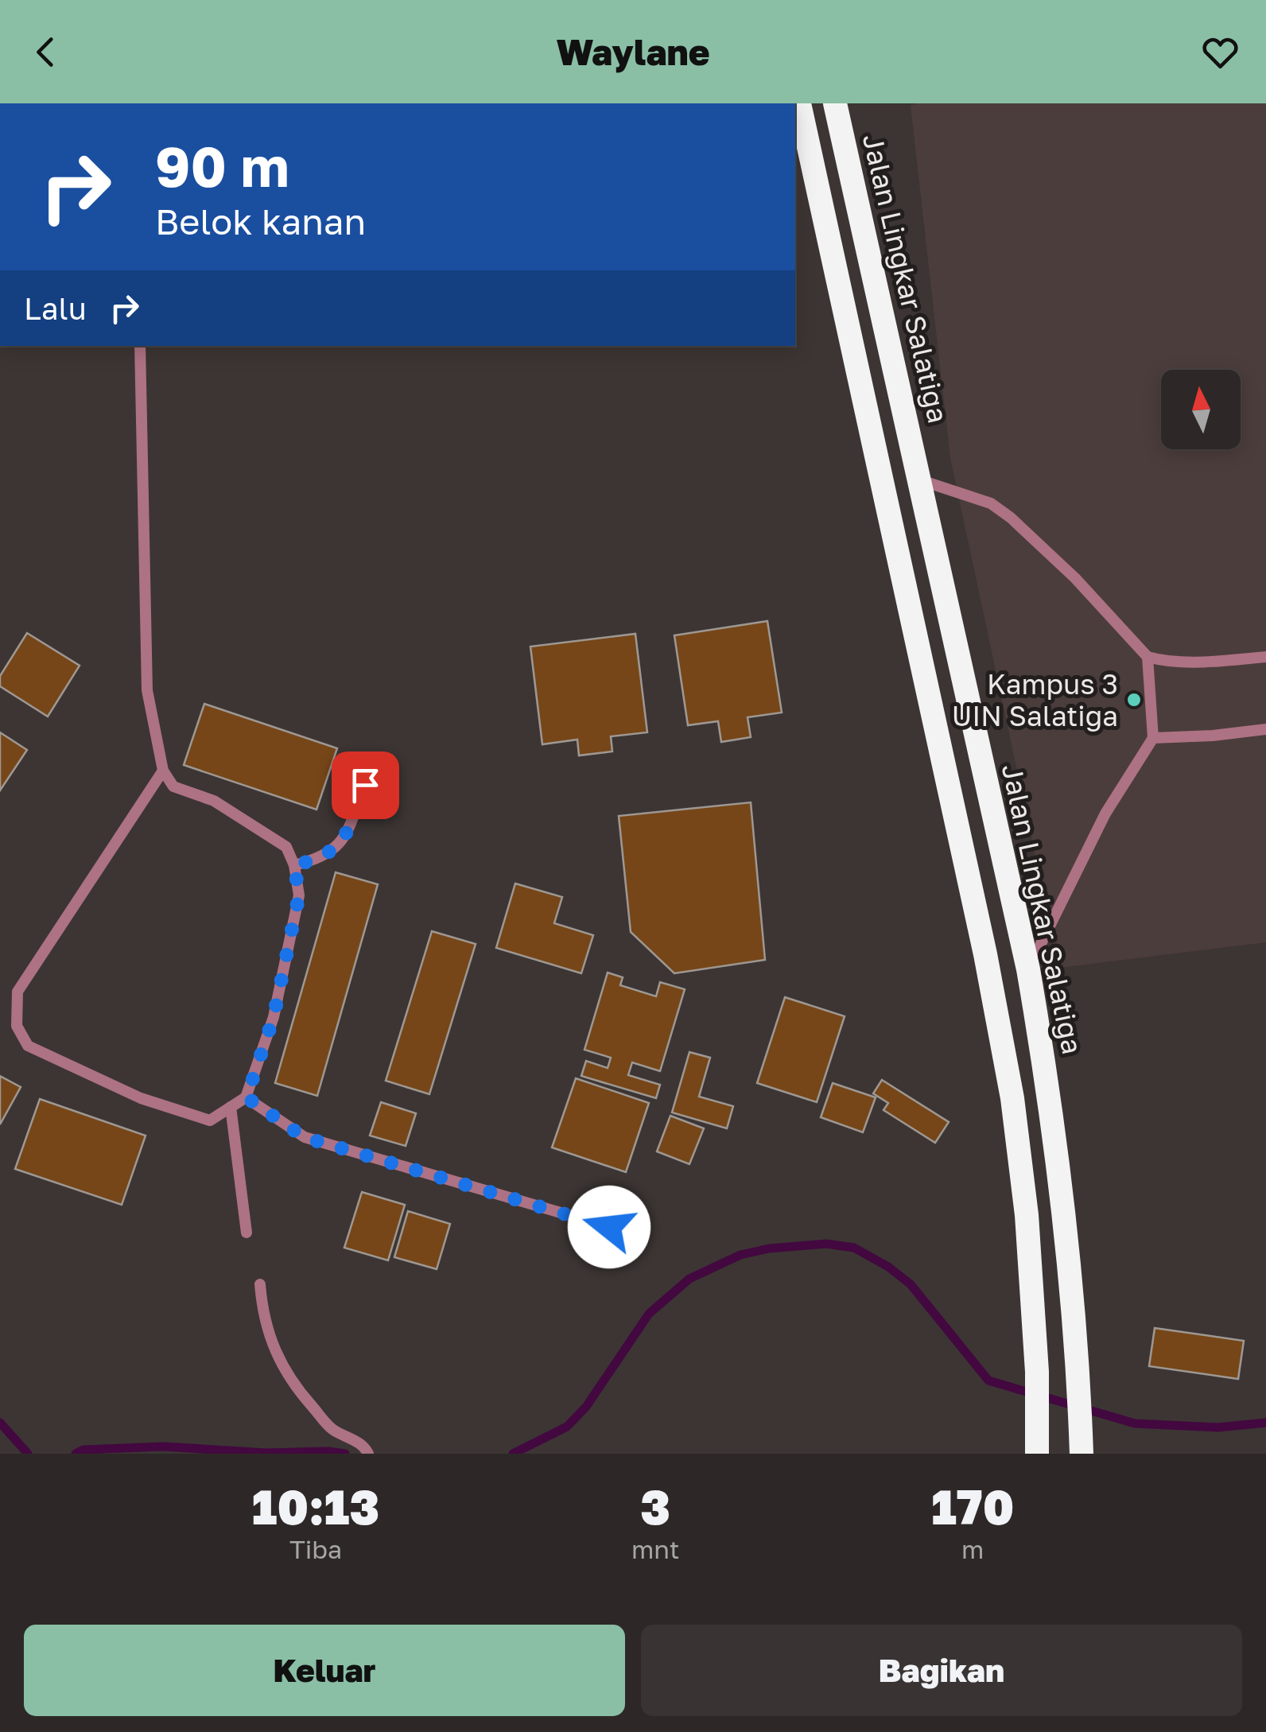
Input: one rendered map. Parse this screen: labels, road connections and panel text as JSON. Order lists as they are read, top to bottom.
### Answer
{
  "streets": {
    "highway": ["Jalan Lingkar Salatiga"]
  },
  "places": ["Kampus 3 UIN Salatiga"],
  "north": "top",
  "page": {
    "header": "Waylane",
    "turn": ["90 m", "Belok kanan"],
    "then": "Lalu",
    "eta": [
      "10:13",
      "Tiba",
      "3",
      "mnt",
      "170",
      "m"
    ],
    "buttons": ["Keluar", "Bagikan"]
  }
}
